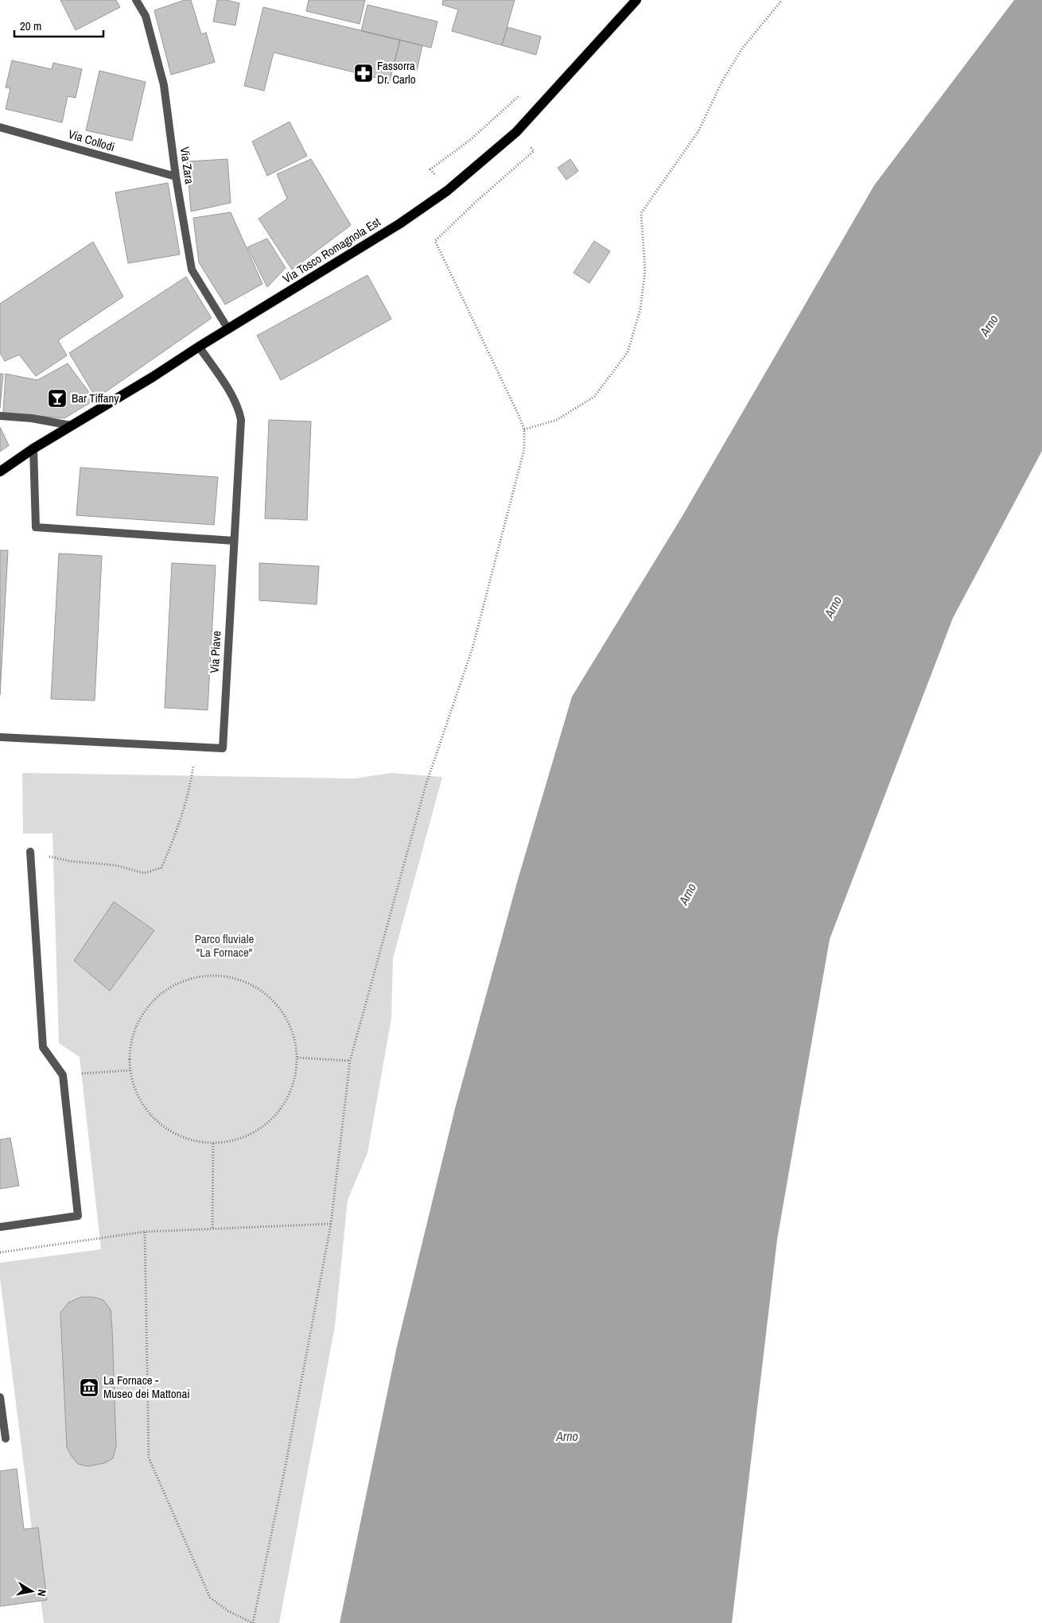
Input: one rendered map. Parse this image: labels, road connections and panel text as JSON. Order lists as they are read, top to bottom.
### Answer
{
  "streets": {
    "main road": ["Via Tosco Romagnola Est"],
    "street": ["Via Collodi", "Via Zara", "Via Piave"]
  },
  "crossings": [
    ["Via Collodi", "Via Zara"],
    ["Via Zara", "Via Tosco Romagnola Est"],
    ["Via Tosco Romagnola Est", "Via Piave"]
  ],
  "water": ["Arno"],
  "parks": ["Parco fluviale \"La Fornace\""],
  "places": {
    "pharmacy": ["Fassorra Dr. Carlo"],
    "bar": ["Bar Tiffany"],
    "museum": ["La Fornace - Museo dei Mattonai"]
  },
  "scale_bar": "20 m",
  "north": "right"
}
